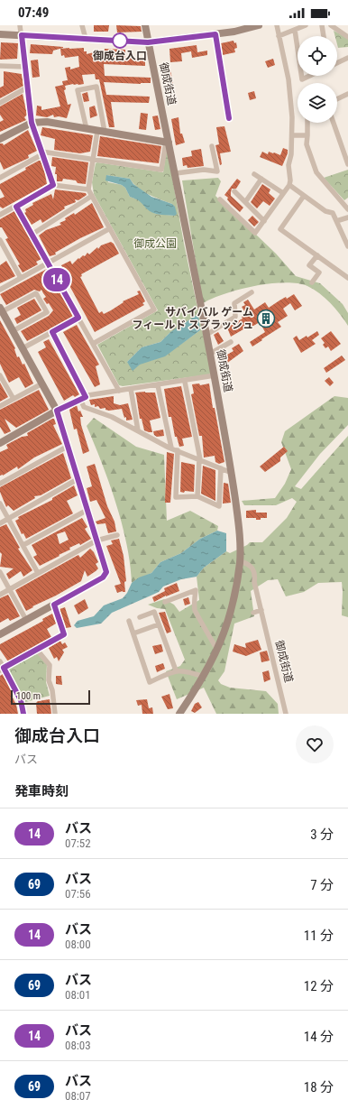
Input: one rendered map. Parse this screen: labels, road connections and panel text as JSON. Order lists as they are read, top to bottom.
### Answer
{
  "streets": {
    "street": ["御成街道"]
  },
  "parks": ["御成公園"],
  "places": {
    "other": ["御成台入口"],
    "building": ["サバイバル ゲーム フィールド スプラッシュ"]
  },
  "lines": ["bus line 14"],
  "scale_bar": "100 m",
  "page": {
    "status": "07:49",
    "on_map": "14",
    "scale": "100 m",
    "heading": [
      ["御成台入口", "バス"],
      "発車時刻"
    ],
    "list": [
      {
        "mark": "14",
        "name": "バス",
        "note": "07:52",
        "value": "3 分"
      },
      {
        "mark": "69",
        "name": "バス",
        "note": "07:56",
        "value": "7 分"
      },
      {
        "mark": "14",
        "name": "バス",
        "note": "08:00",
        "value": "11 分"
      },
      {
        "mark": "69",
        "name": "バス",
        "note": "08:01",
        "value": "12 分"
      },
      {
        "mark": "14",
        "name": "バス",
        "note": "08:03",
        "value": "14 分"
      },
      {
        "mark": "69",
        "name": "バス",
        "note": "08:07",
        "value": "18 分"
      }
    ]
  }
}
